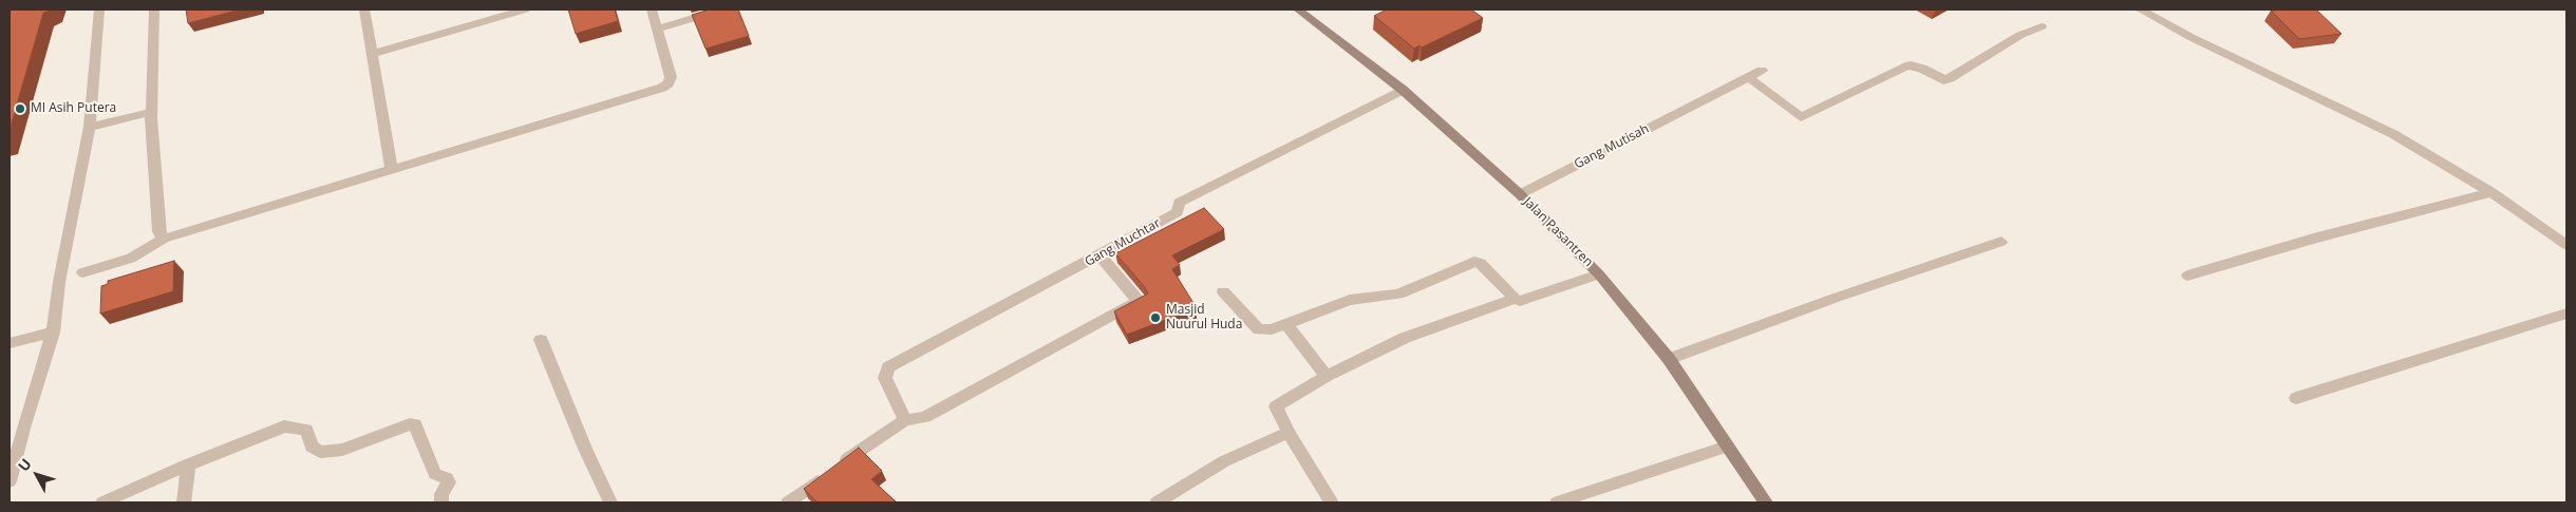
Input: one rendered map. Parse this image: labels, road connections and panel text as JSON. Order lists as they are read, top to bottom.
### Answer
{
  "streets": {
    "main road": ["Jalan Pasantren"],
    "street": ["Gang Mutisah", "Gang Muchtar"]
  },
  "crossings": [
    ["Gang Mutisah", "Jalan Pasantren"],
    ["Jalan Pasantren", "Gang Muchtar"]
  ],
  "places": ["MI Asih Putera", "Masjid Nuurul Huda"],
  "north": "top left"
}
